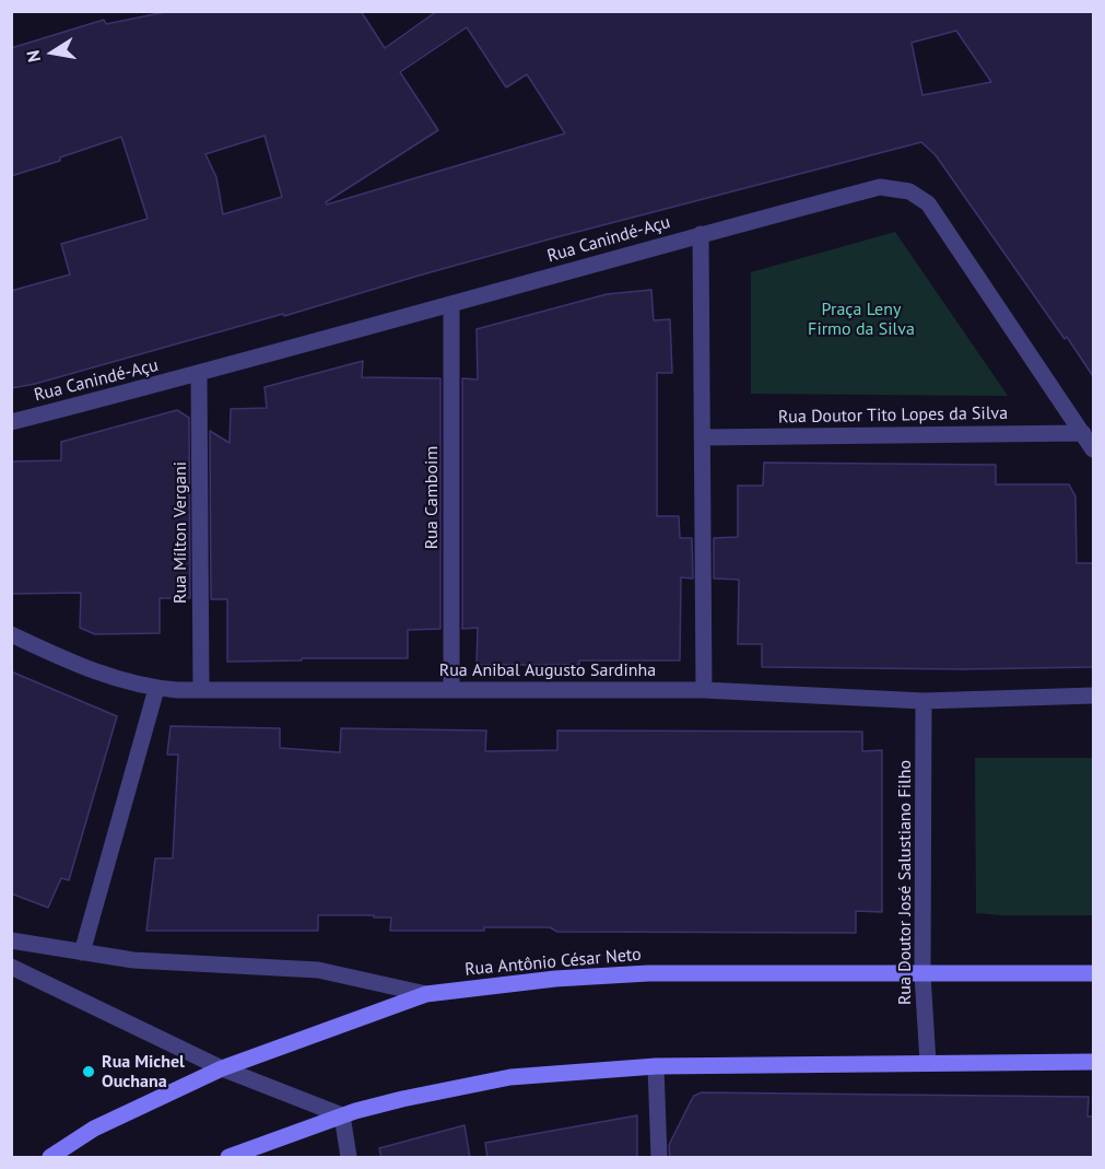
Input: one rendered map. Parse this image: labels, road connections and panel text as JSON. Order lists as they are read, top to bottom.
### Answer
{
  "streets": {
    "street": [
      "Rua Canindé-Açu",
      "Rua Doutor Tito Lopes da Silva",
      "Rua Camboim",
      "Rua Mílton Vergani",
      "Rua Anibal Augusto Sardinha",
      "Rua Doutor José Salustiano Filho",
      "Rua Antônio César Neto"
    ]
  },
  "crossings": [
    ["Rua Canindé-Açu", "Rua Doutor Tito Lopes da Silva"],
    ["Rua Canindé-Açu", "Rua Camboim"],
    ["Rua Canindé-Açu", "Rua Mílton Vergani"],
    ["Rua Camboim", "Rua Anibal Augusto Sardinha"],
    ["Rua Mílton Vergani", "Rua Anibal Augusto Sardinha"],
    ["Rua Anibal Augusto Sardinha", "Rua Doutor José Salustiano Filho"],
    ["Rua Doutor José Salustiano Filho", "Rua Antônio César Neto"]
  ],
  "parks": ["Praça Leny Firmo da Silva"],
  "places": ["Rua Michel Ouchana"],
  "north": "left"
}
